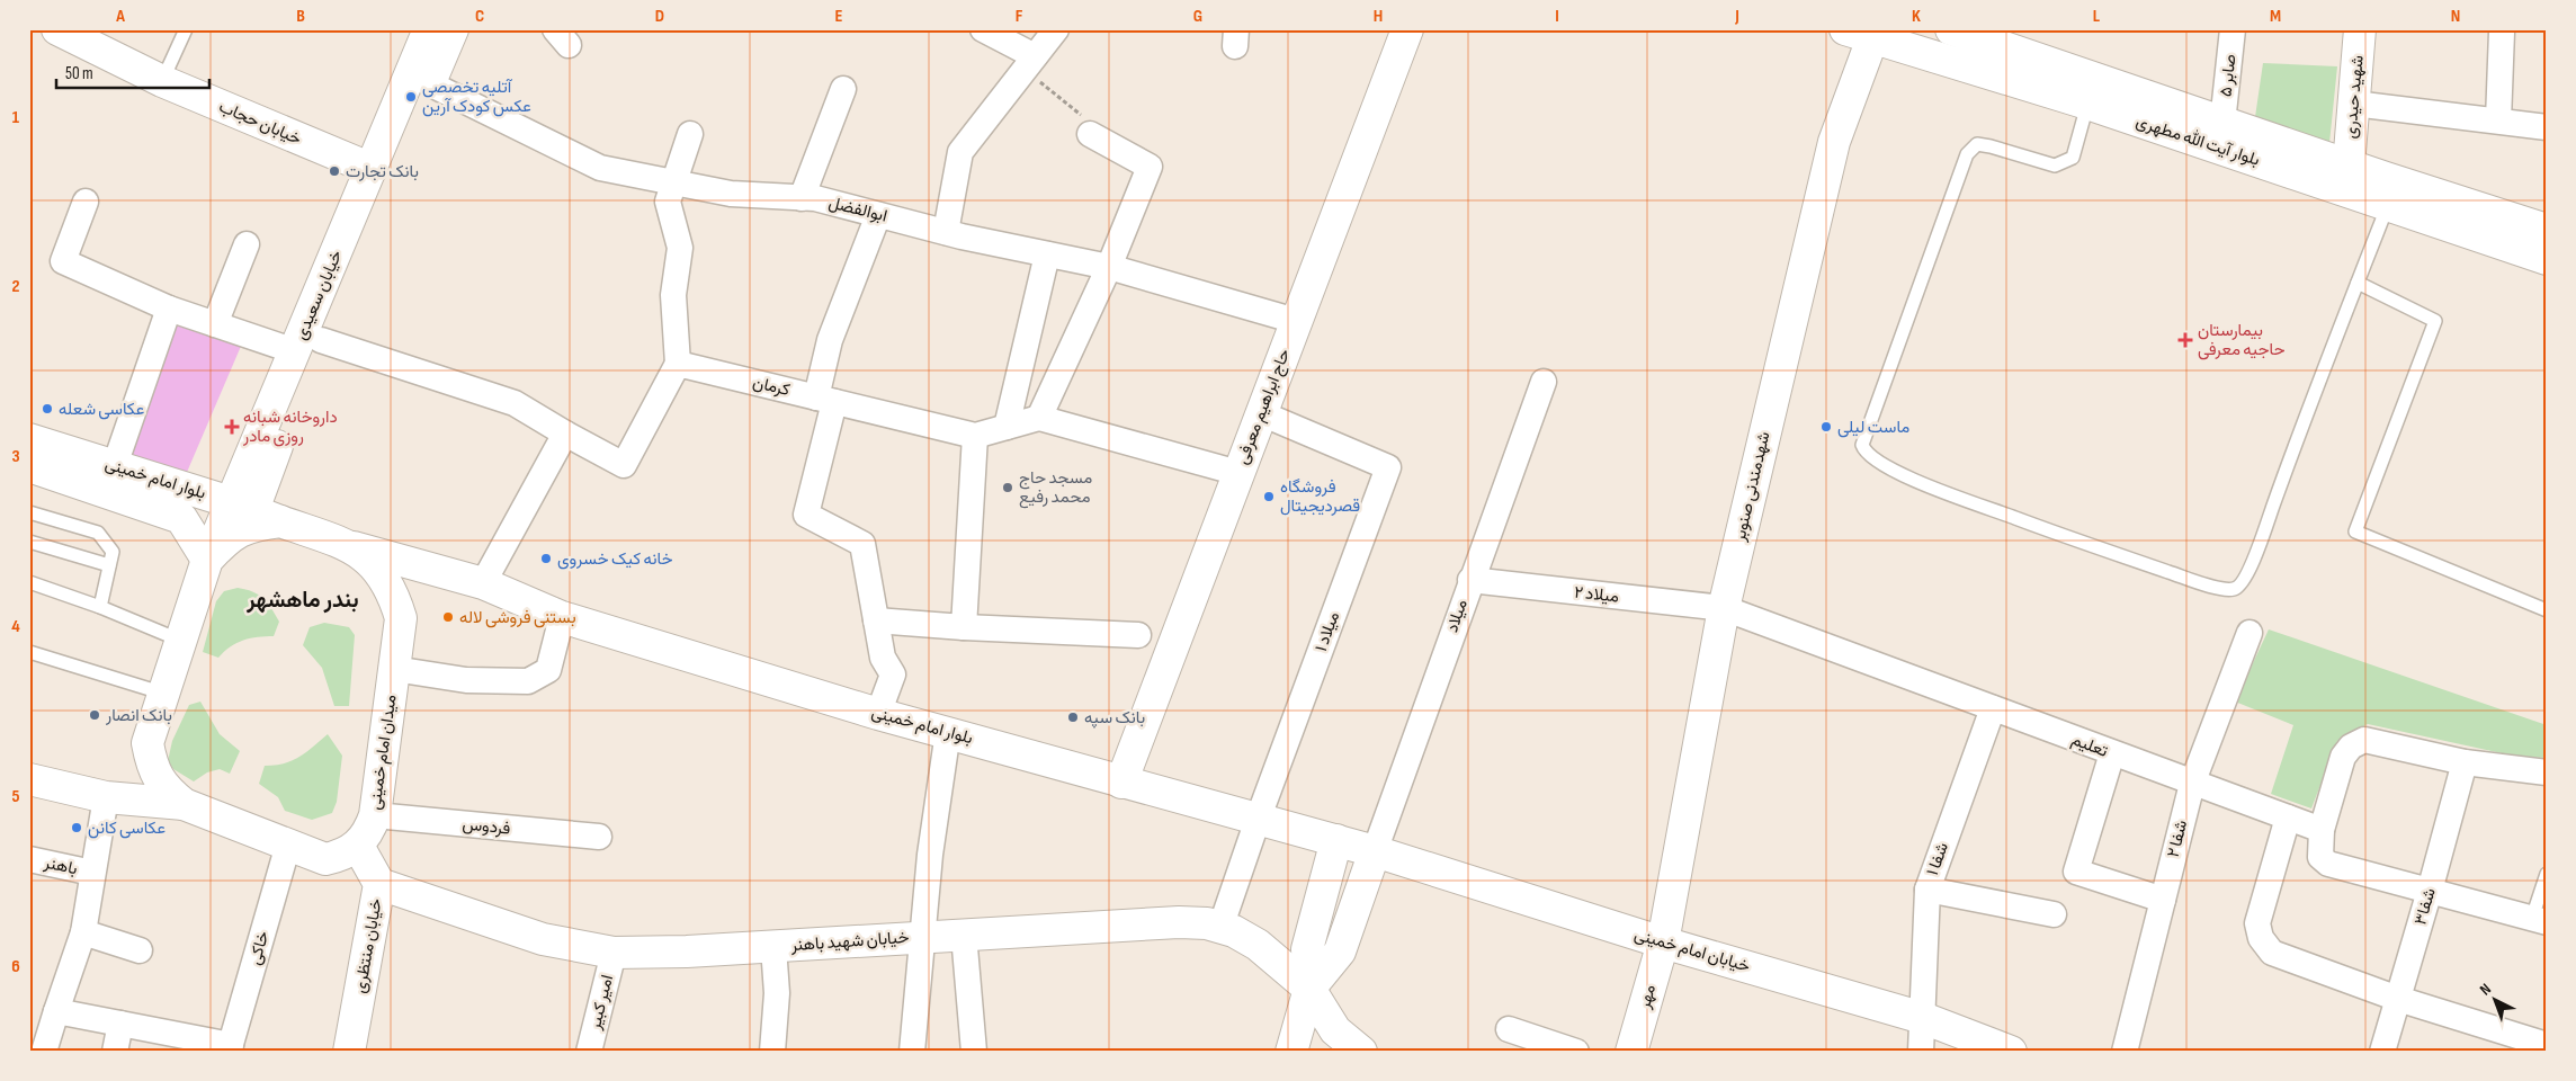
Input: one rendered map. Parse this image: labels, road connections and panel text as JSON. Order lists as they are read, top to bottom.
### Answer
{
  "streets": {
    "main road": [
      "شهید حیدری",
      "خیابان حجاب",
      "بلوار آیت الله مطهری",
      "خیابان سعیدی",
      "حاج ابراهیم معرفی",
      "بلوار امام خمینی",
      "شهدمندنی صنوبر",
      "میدان امام خمینی",
      "خیابان شهید باهنر",
      "خیابان منتظری",
      "خیابان امام خمینی",
      "مهر"
    ],
    "street": [
      "صابر ۵",
      "ابوالفضل",
      "کرمان",
      "میلاد ۲",
      "میلاد",
      "میلاد ۱",
      "تعلیم",
      "فردوس",
      "شفا ۲",
      "شفا ۱",
      "باهنر",
      "شفا۳",
      "خاکی",
      "امیر کبیر"
    ]
  },
  "crossings": [
    ["صابر ۵", "بلوار آیت الله مطهری"],
    ["شهید حیدری", "بلوار آیت الله مطهری"],
    ["خیابان حجاب", "خیابان سعیدی"],
    ["بلوار آیت الله مطهری", "شهدمندنی صنوبر"],
    ["ابوالفضل", "خیابان سعیدی"],
    ["ابوالفضل", "حاج ابراهیم معرفی"],
    ["خیابان سعیدی", "بلوار امام خمینی"],
    ["خیابان سعیدی", "میدان امام خمینی"],
    ["حاج ابراهیم معرفی", "بلوار امام خمینی"],
    ["حاج ابراهیم معرفی", "میلاد ۱"],
    ["بلوار امام خمینی", "میلاد"],
    ["بلوار امام خمینی", "میلاد ۱"],
    ["بلوار امام خمینی", "میدان امام خمینی"],
    ["بلوار امام خمینی", "خیابان امام خمینی"],
    ["شهدمندنی صنوبر", "میلاد ۲"],
    ["شهدمندنی صنوبر", "تعلیم"],
    ["شهدمندنی صنوبر", "خیابان امام خمینی"],
    ["شهدمندنی صنوبر", "مهر"],
    ["میلاد ۲", "میلاد"],
    ["میلاد ۲", "تعلیم"],
    ["میلاد", "خیابان امام خمینی"],
    ["میلاد ۱", "خیابان شهید باهنر"],
    ["تعلیم", "شفا ۲"],
    ["تعلیم", "شفا ۱"],
    ["میدان امام خمینی", "فردوس"],
    ["میدان امام خمینی", "خیابان منتظری"],
    ["میدان امام خمینی", "خاکی"],
    ["شفا ۱", "خیابان امام خمینی"],
    ["خیابان شهید باهنر", "خیابان منتظری"],
    ["خیابان شهید باهنر", "امیر کبیر"],
    ["خیابان امام خمینی", "مهر"]
  ],
  "districts": ["بندر ماهشهر"],
  "places": {
    "other": [
      "آتلیه تخصصی عکس کودک آرین",
      "بانک تجارت",
      "عکاسی شعله",
      "ماست لیلی",
      "مسجد حاج محمد رفیع",
      "فروشگاه قصردیجیتال",
      "خانه کیک خسروی",
      "بستنی فروشی لاله",
      "بانک انصار",
      "بانک سپه",
      "عکاسی کانن"
    ],
    "health": ["بیمارستان حاجیه معرفی", "داروخانه شبانه روزی مادر"]
  },
  "scale_bar": "50 m",
  "north": "top left",
  "grid": {
    "columns": [
      "A",
      "B",
      "C",
      "D",
      "E",
      "F",
      "G",
      "H",
      "I",
      "J",
      "K",
      "L",
      "M",
      "N"
    ],
    "rows": [
      "1",
      "2",
      "3",
      "4",
      "5",
      "6"
    ]
  }
}
